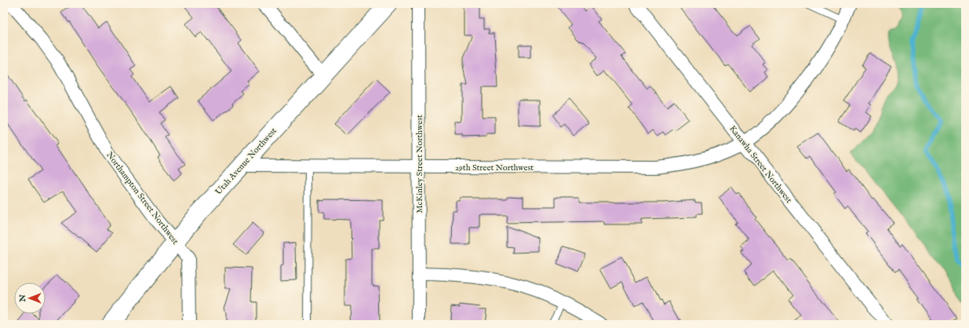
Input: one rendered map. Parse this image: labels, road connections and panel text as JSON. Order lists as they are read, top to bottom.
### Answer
{
  "streets": {
    "street": [
      "Utah Avenue Northwest",
      "McKinley Street Northwest",
      "Kanawha Street Northwest",
      "29th Street Northwest",
      "Northampton Street Northwest"
    ]
  },
  "crossings": [
    ["Utah Avenue Northwest", "29th Street Northwest"],
    ["Utah Avenue Northwest", "Northampton Street Northwest"],
    ["McKinley Street Northwest", "29th Street Northwest"],
    ["Kanawha Street Northwest", "29th Street Northwest"]
  ],
  "north": "left"
}
